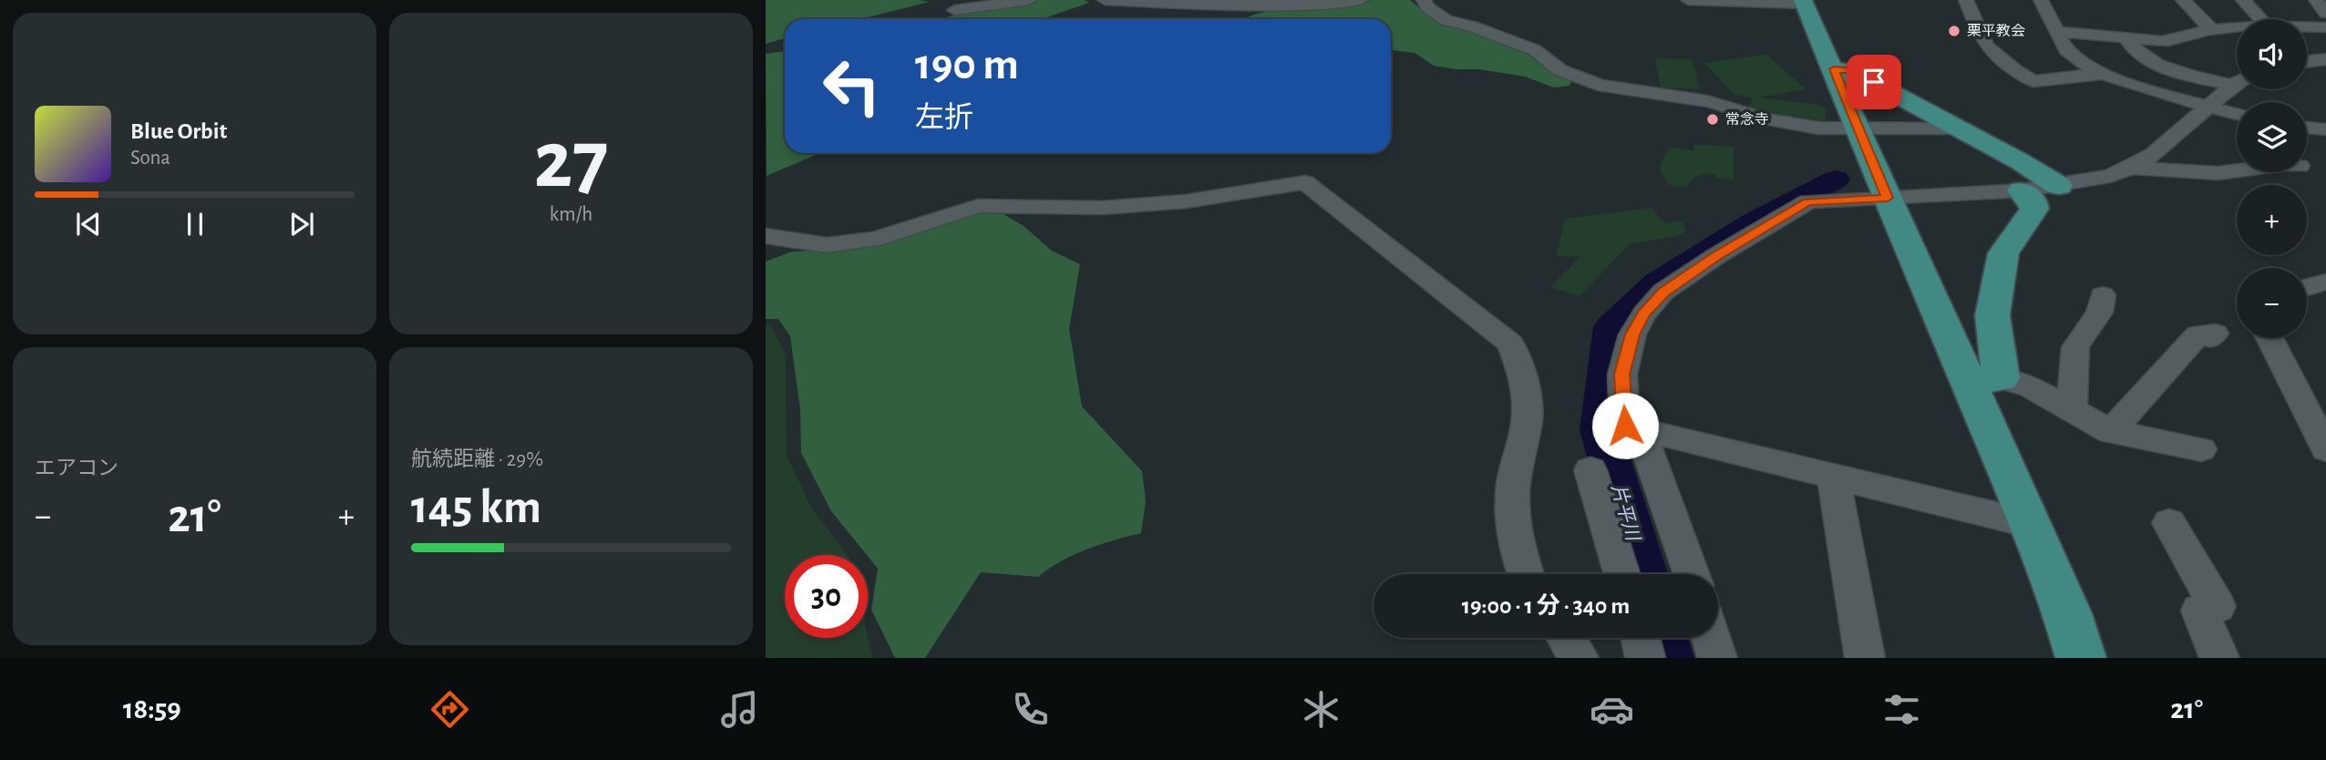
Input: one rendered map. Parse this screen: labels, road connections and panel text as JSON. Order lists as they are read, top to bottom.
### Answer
{
  "water": ["片平川"],
  "places": ["栗平教会", "常念寺"],
  "page": {
    "tile": [
      ["27", "km/h"],
      "エアコン",
      ["航続距離 · 29%", "145 km"]
    ],
    "map_buttons": ["+", "−"],
    "turn": ["190 m", "左折"],
    "song": ["Blue Orbit", "Sona"],
    "heat": ["−", "21°", "+"],
    "limit": "30",
    "trip": "19:00 · 1 分 · 340 m",
    "tabs": ["18:59", "21°"]
  }
}
